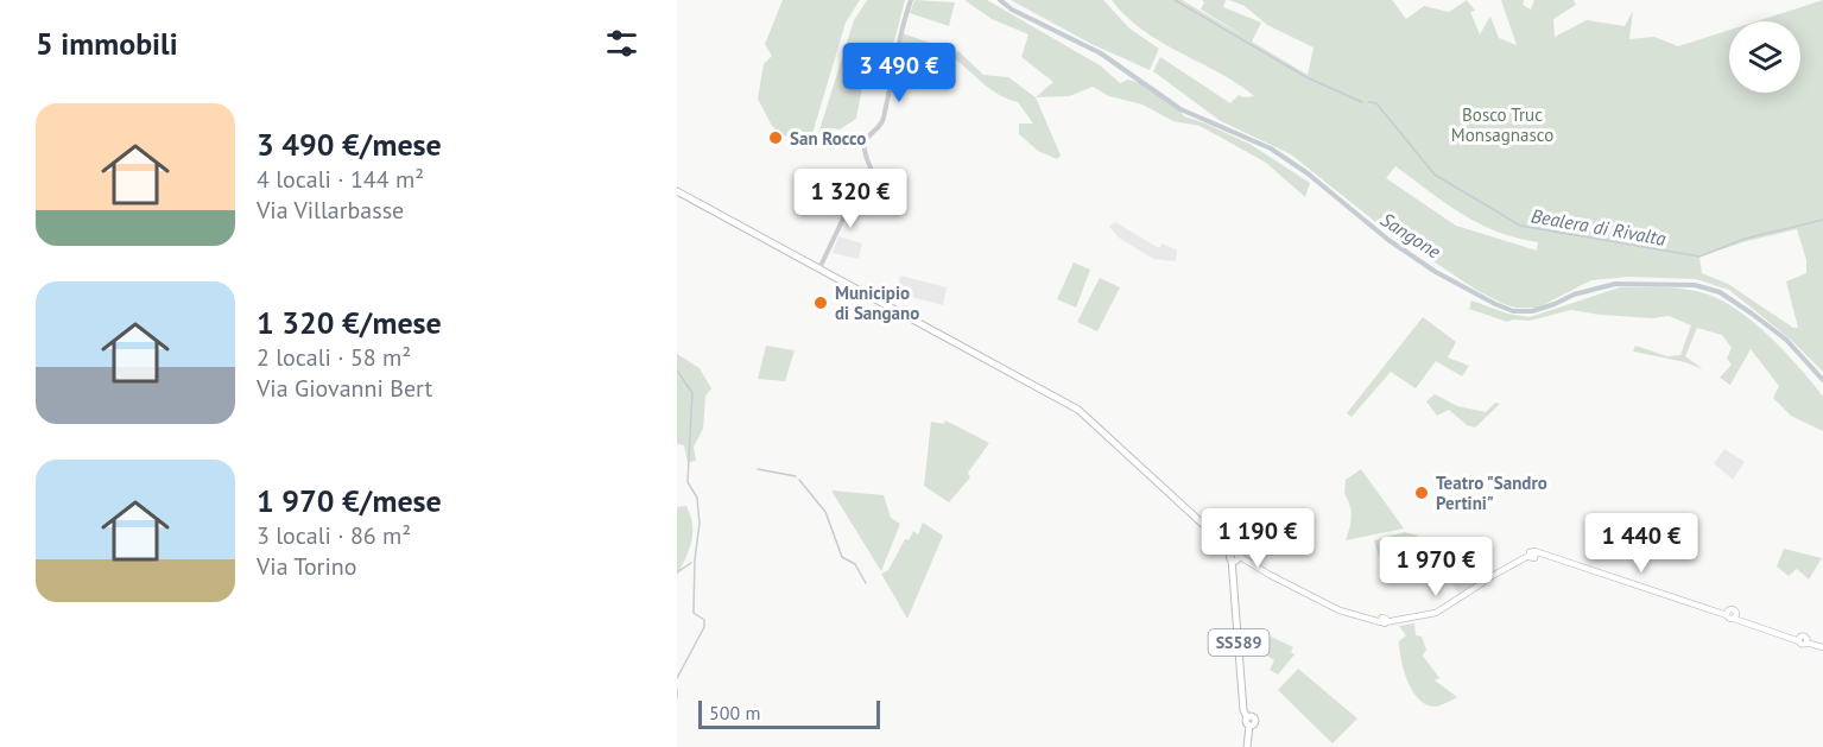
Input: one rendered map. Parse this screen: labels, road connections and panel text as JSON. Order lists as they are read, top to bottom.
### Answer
{
  "streets": {
    "main road": ["SS589"]
  },
  "water": ["Bealera di Rivalta", "Sangone"],
  "parks": ["Bosco Truc Monsagnasco"],
  "places": ["San Rocco", "Municipio di Sangano", "Teatro \"Sandro Pertini\""],
  "scale_bar": "500 m",
  "page": {
    "heading": "5 immobili",
    "price": [
      "3 490 €",
      "1 320 €",
      "1 190 €",
      "1 440 €",
      "1 970 €"
    ],
    "list": [
      {
        "name": "3 490 €/mese",
        "note": "4 locali · 144 m² · Via Villarbasse"
      },
      {
        "name": "1 320 €/mese",
        "note": "2 locali · 58 m² · Via Giovanni Bert"
      },
      {
        "name": "1 970 €/mese",
        "note": "3 locali · 86 m² · Via Torino"
      }
    ],
    "scale": "500 m"
  }
}
